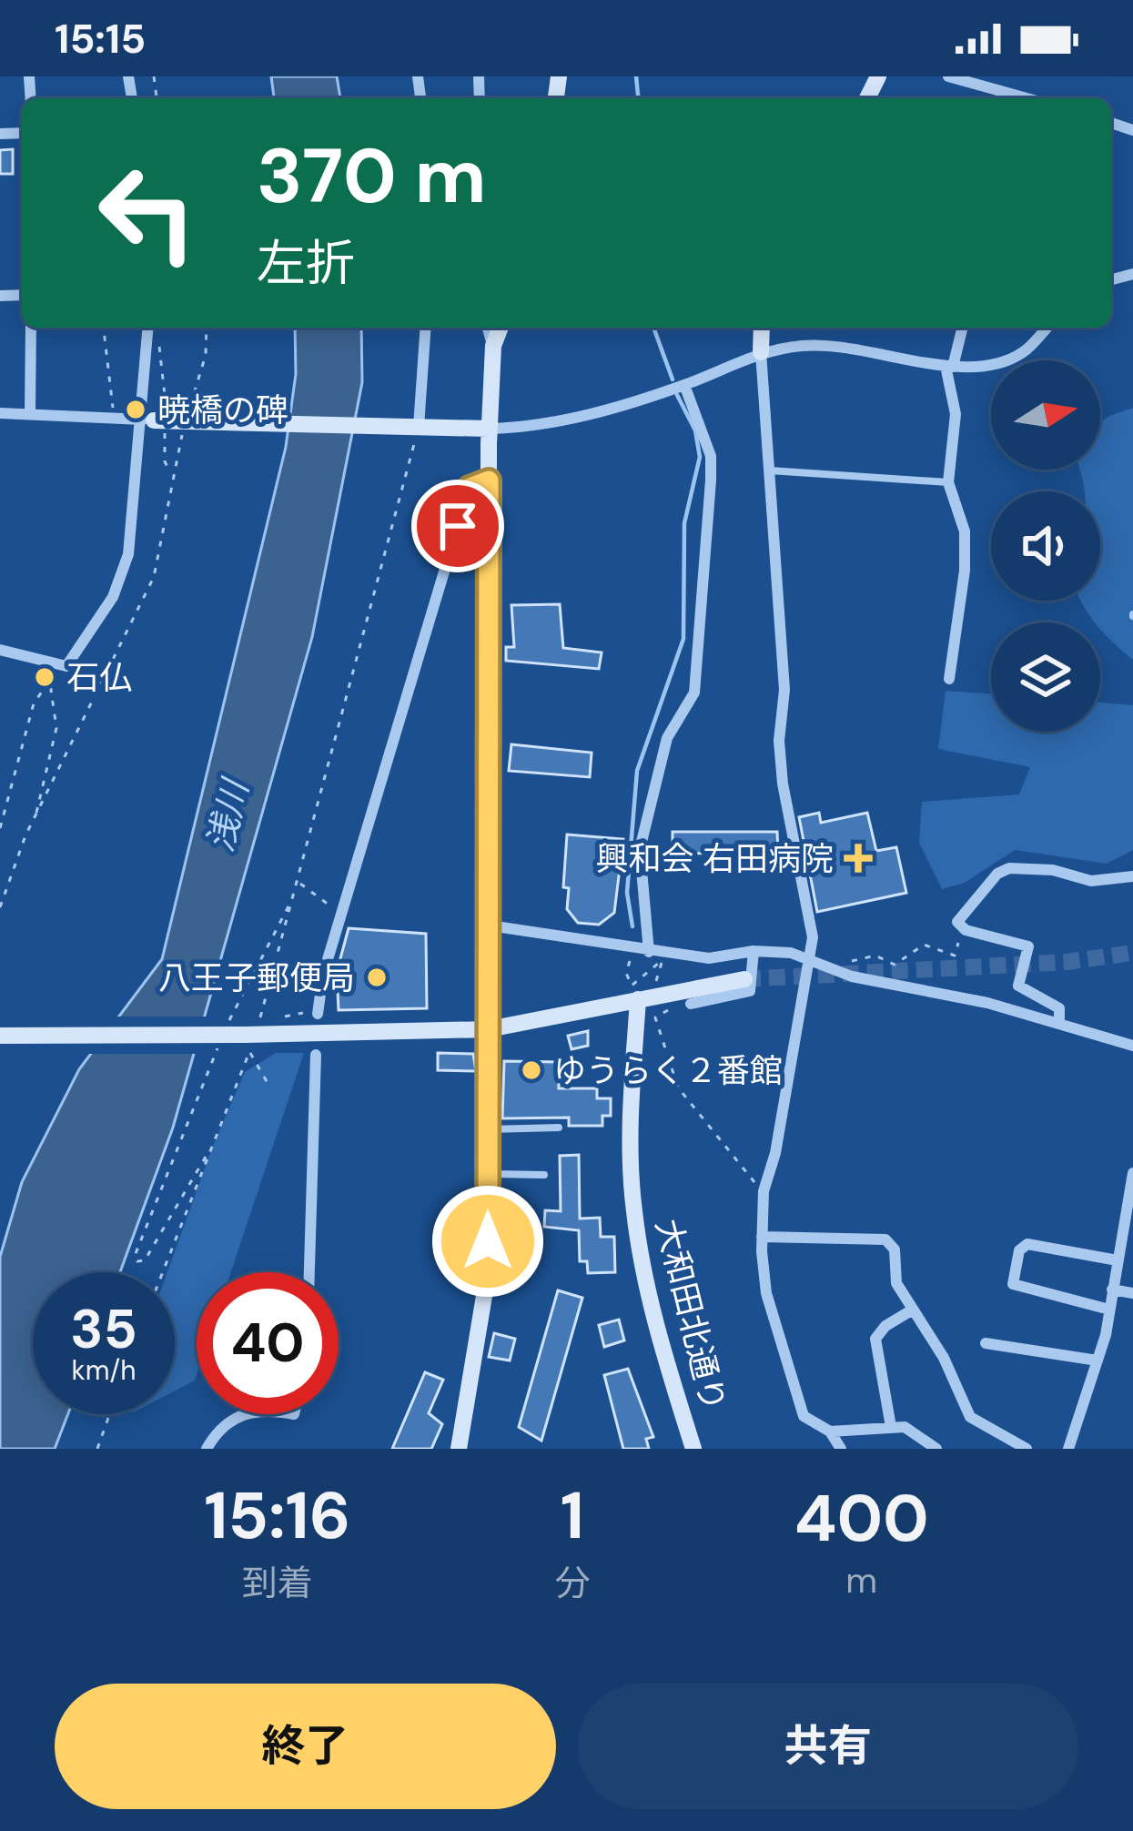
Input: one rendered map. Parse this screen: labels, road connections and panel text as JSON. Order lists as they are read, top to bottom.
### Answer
{
  "streets": {
    "street": ["大和田北通り"]
  },
  "water": ["浅川"],
  "places": {
    "other": [
      "暁橋の碑",
      "石仏",
      "八王子郵便局",
      "ゆうらく２番館"
    ],
    "health": ["興和会 右田病院"]
  },
  "north": "right",
  "page": {
    "status": "15:15",
    "turn": ["370 m", "左折"],
    "speed": "35 km/h",
    "limit": "40",
    "eta": [
      "15:16",
      "到着",
      "1",
      "分",
      "400",
      "m"
    ],
    "buttons": ["終了", "共有"]
  }
}
